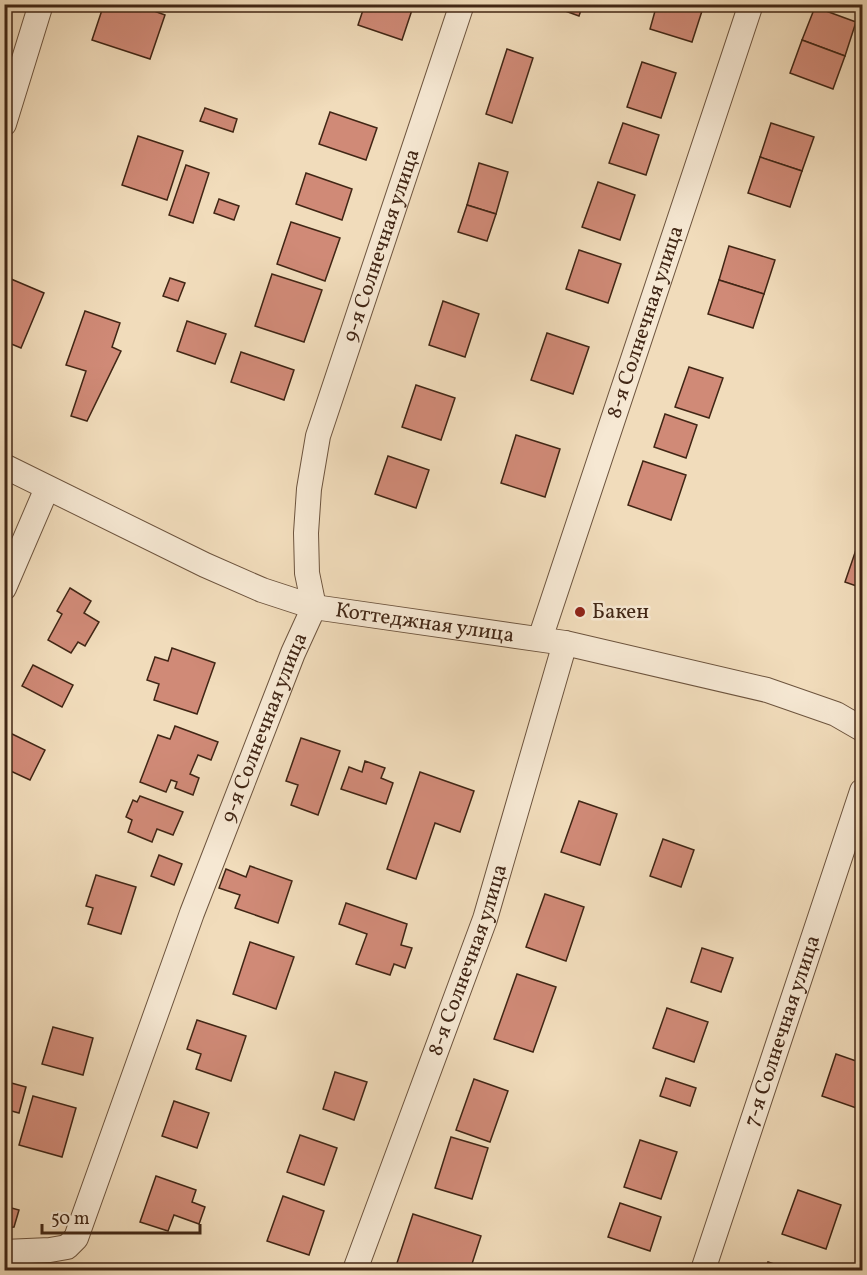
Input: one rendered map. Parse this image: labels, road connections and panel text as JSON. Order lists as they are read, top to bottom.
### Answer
{
  "streets": {
    "street": [
      "9-я Солнечная улица",
      "8-я Солнечная улица",
      "Коттеджная улица",
      "7-я Солнечная улица"
    ]
  },
  "crossings": [
    ["9-я Солнечная улица", "Коттеджная улица"],
    ["8-я Солнечная улица", "Коттеджная улица"]
  ],
  "places": ["Бакен"],
  "scale_bar": "50 m"
}
